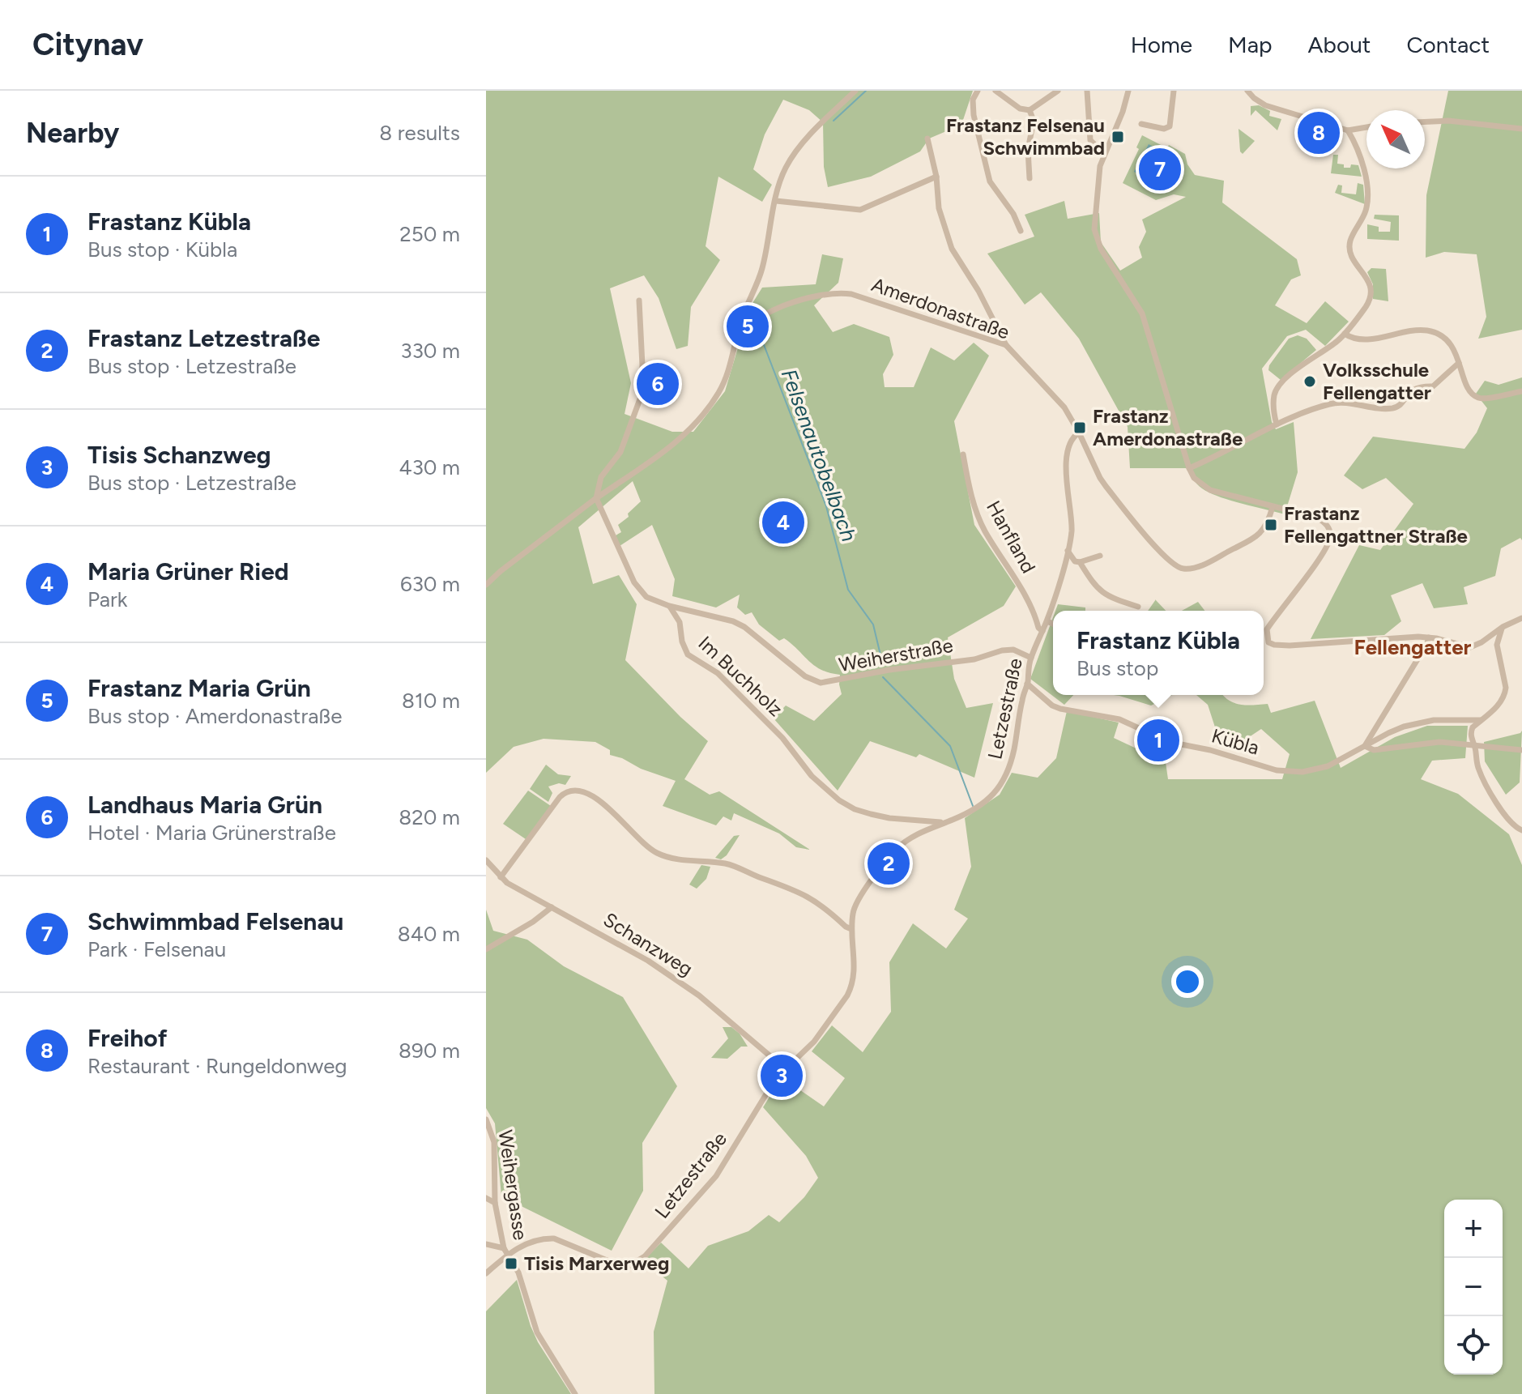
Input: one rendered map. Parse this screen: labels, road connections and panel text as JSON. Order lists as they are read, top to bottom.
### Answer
{
  "streets": {
    "street": [
      "Amerdonastraße",
      "Hanfland",
      "Weiherstraße",
      "Im Buchholz",
      "Letzestraße",
      "Kübla",
      "Schanzweg",
      "Weihergasse"
    ]
  },
  "crossings": [
    ["Amerdonastraße", "Letzestraße"],
    ["Hanfland", "Letzestraße"],
    ["Weiherstraße", "Im Buchholz"],
    ["Weiherstraße", "Letzestraße"],
    ["Im Buchholz", "Letzestraße"],
    ["Letzestraße", "Kübla"],
    ["Letzestraße", "Schanzweg"],
    ["Letzestraße", "Weihergasse"]
  ],
  "districts": ["Fellengatter"],
  "water": ["Felsenautobelbach"],
  "places": {
    "transit": [
      "Frastanz Felsenau Schwimmbad",
      "Frastanz Amerdonastraße",
      "Frastanz Fellengattner Straße",
      "Tisis Marxerweg"
    ],
    "other": ["Volksschule Fellengatter"]
  },
  "north": "top left",
  "page": {
    "header": "Citynav",
    "nav": [
      "Home",
      "Map",
      "About",
      "Contact"
    ],
    "heading": ["Nearby", "8 results"],
    "pins": [
      "8",
      "7",
      "5",
      "6",
      "4",
      "1",
      "2",
      "3"
    ],
    "list": [
      {
        "mark": "1",
        "name": "Frastanz Kübla",
        "note": "Bus stop · Kübla",
        "value": "250 m"
      },
      {
        "mark": "2",
        "name": "Frastanz Letzestraße",
        "note": "Bus stop · Letzestraße",
        "value": "330 m"
      },
      {
        "mark": "3",
        "name": "Tisis Schanzweg",
        "note": "Bus stop · Letzestraße",
        "value": "430 m"
      },
      {
        "mark": "4",
        "name": "Maria Grüner Ried",
        "note": "Park",
        "value": "630 m"
      },
      {
        "mark": "5",
        "name": "Frastanz Maria Grün",
        "note": "Bus stop · Amerdonastraße",
        "value": "810 m"
      },
      {
        "mark": "6",
        "name": "Landhaus Maria Grün",
        "note": "Hotel · Maria Grünerstraße",
        "value": "820 m"
      },
      {
        "mark": "7",
        "name": "Schwimmbad Felsenau",
        "note": "Park · Felsenau",
        "value": "840 m"
      },
      {
        "mark": "8",
        "name": "Freihof",
        "note": "Restaurant · Rungeldonweg",
        "value": "890 m"
      }
    ],
    "popup": ["Frastanz Kübla", "Bus stop"],
    "map_buttons": ["+", "−"]
  }
}
